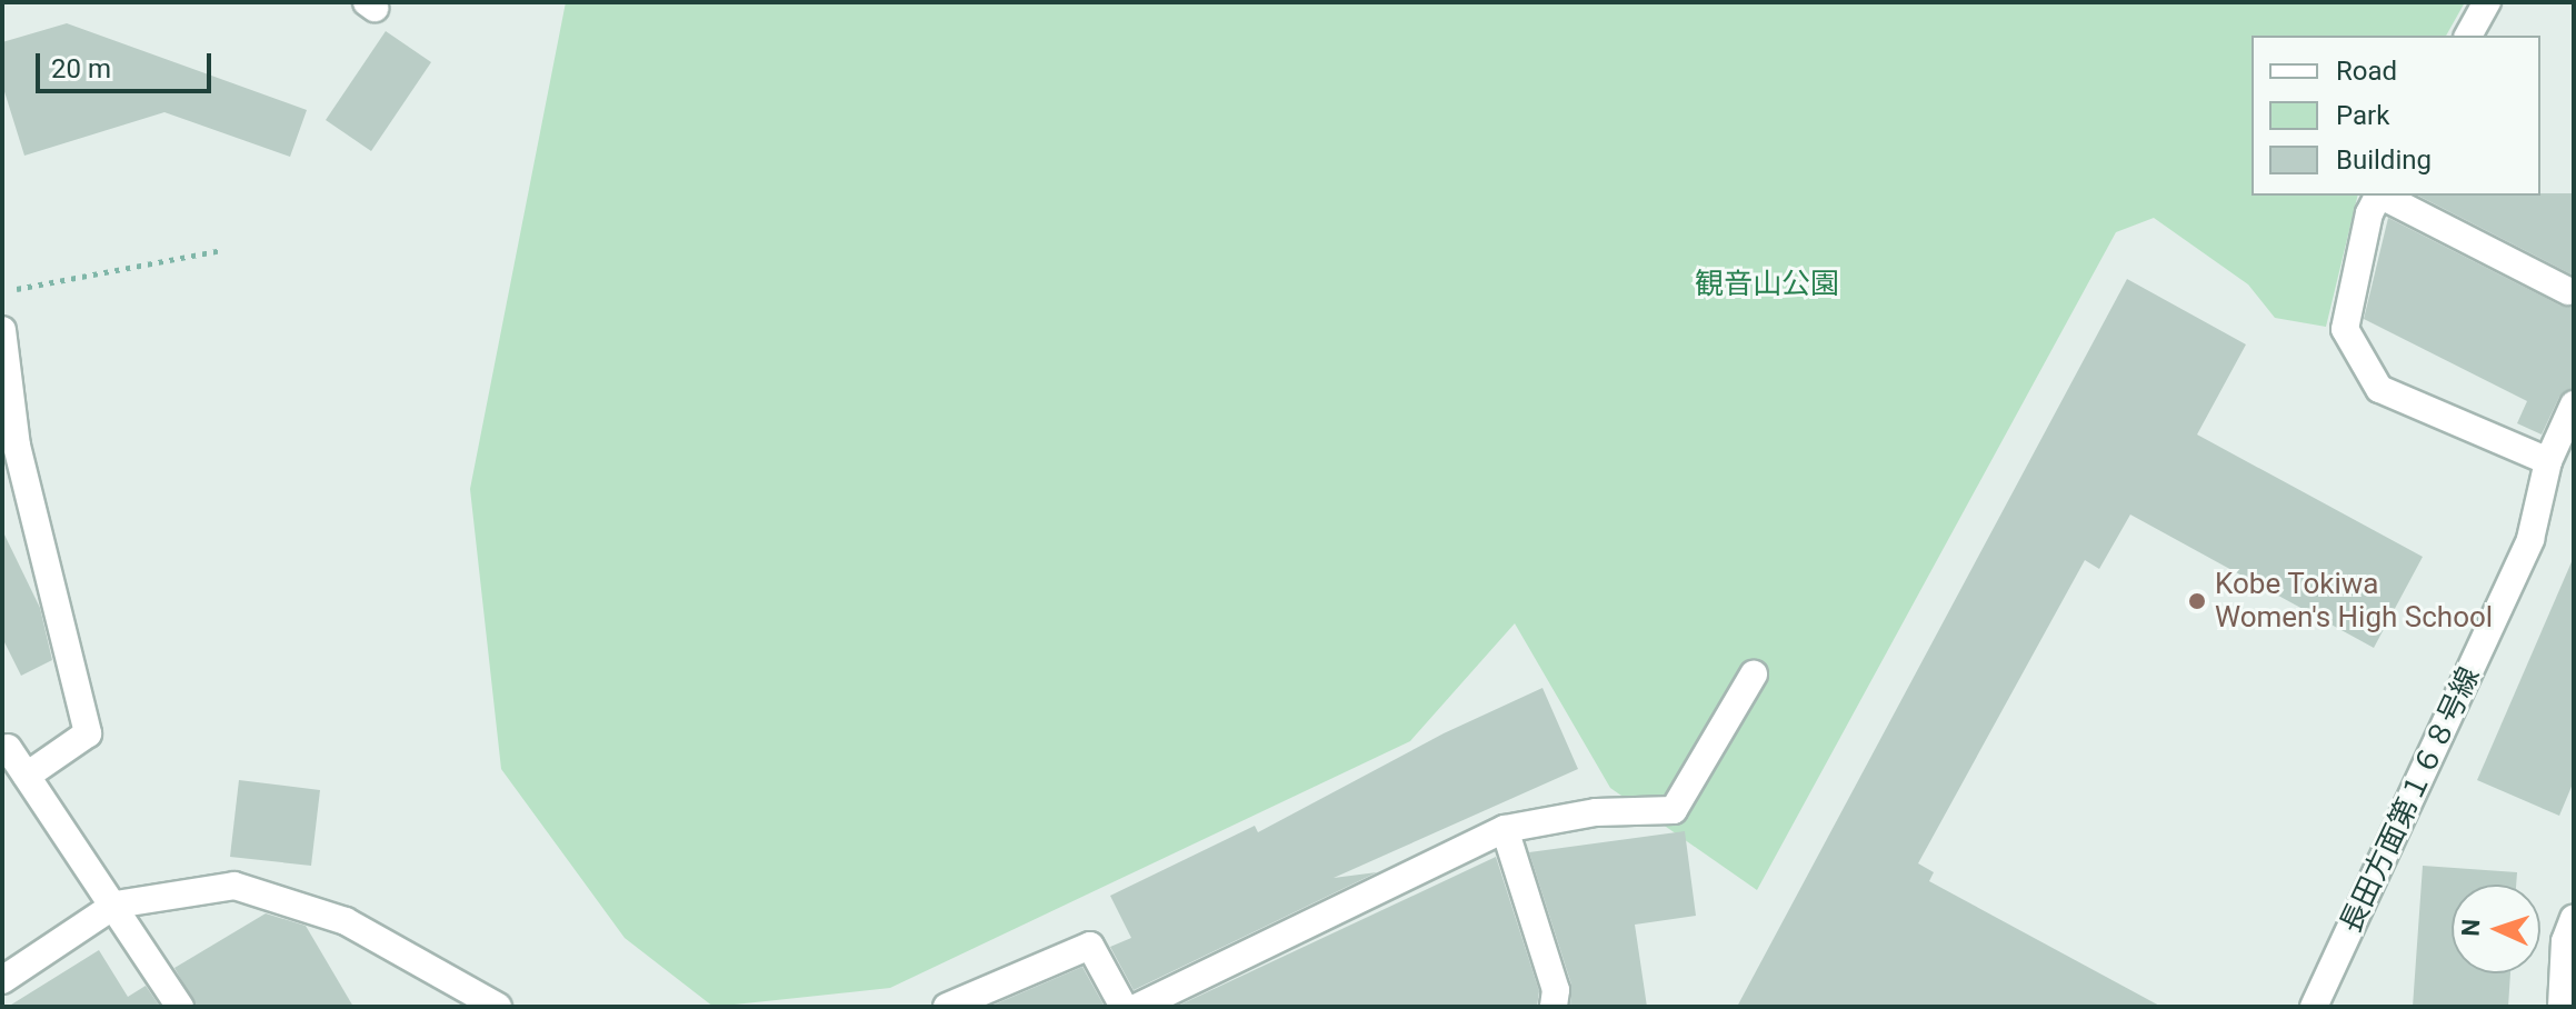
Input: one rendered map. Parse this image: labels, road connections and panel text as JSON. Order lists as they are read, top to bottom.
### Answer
{
  "streets": {
    "street": ["長田方面第１６８号線"]
  },
  "parks": ["観音山公園"],
  "places": ["Kobe Tokiwa Women's High School"],
  "legend": ["Road", "Park", "Building"],
  "scale_bar": "20 m",
  "north": "left"
}
